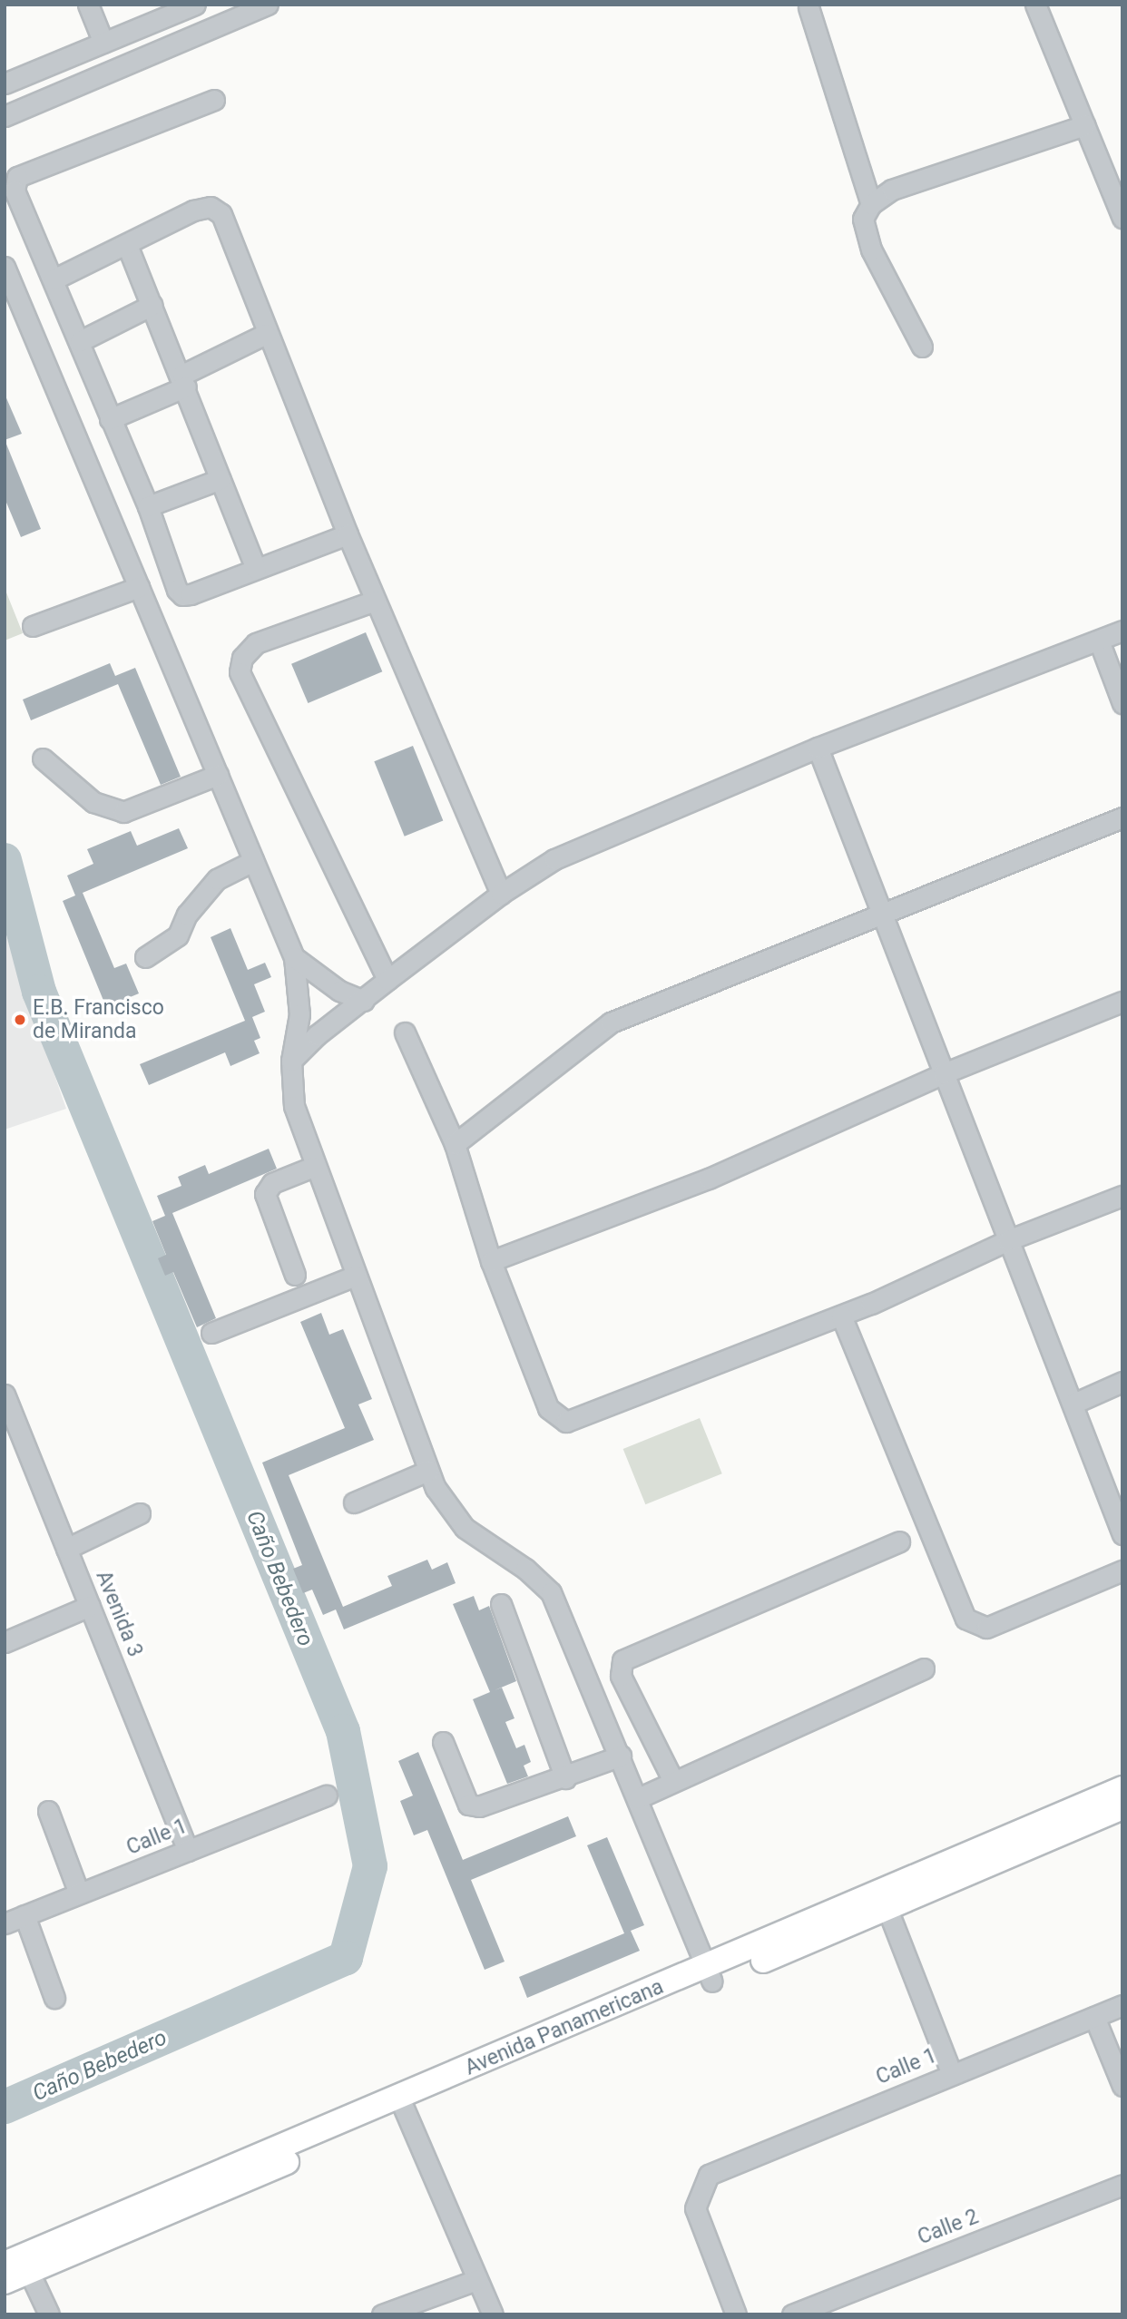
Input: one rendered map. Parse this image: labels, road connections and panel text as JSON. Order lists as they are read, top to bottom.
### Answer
{
  "streets": {
    "main road": ["Avenida Panamericana"],
    "street": ["Avenida 3", "Calle 1", "Calle 2"]
  },
  "crossings": [
    ["Avenida 3", "Calle 1"]
  ],
  "water": ["Caño Bebedero"],
  "places": ["E.B. Francisco de Miranda"]
}
